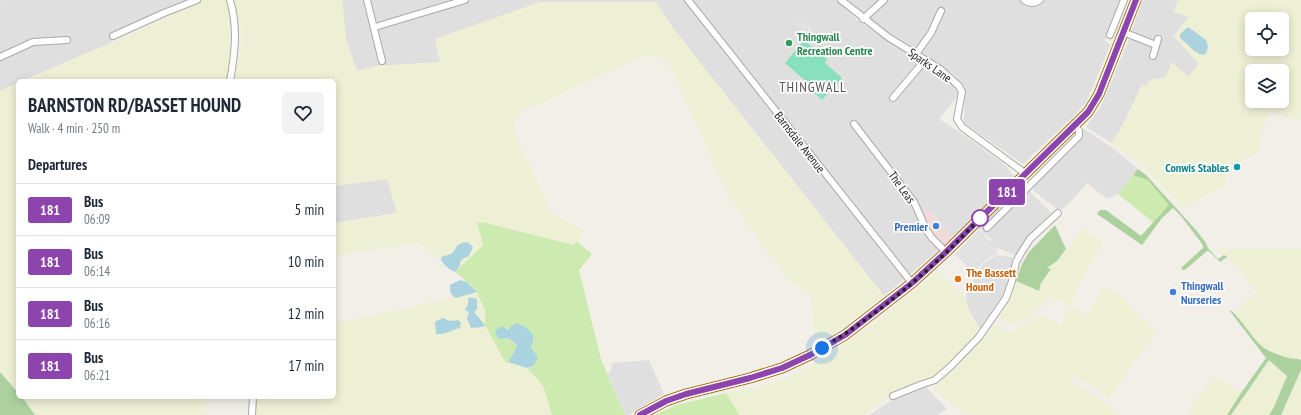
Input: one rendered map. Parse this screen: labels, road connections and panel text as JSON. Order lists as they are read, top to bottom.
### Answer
{
  "streets": {
    "street": ["Sparks Lane", "Barnsdale Avenue", "The Leas"]
  },
  "districts": ["THINGWALL"],
  "places": [
    "Thingwall Recreation Centre",
    "Conwis Stables",
    "Premier",
    "The Bassett Hound",
    "Thingwall Nurseries"
  ],
  "lines": ["bus line 181"],
  "page": {
    "on_map": "181",
    "heading": [
      ["BARNSTON RD/BASSET HOUND", "Walk · 4 min · 250 m"],
      "Departures"
    ],
    "list": [
      {
        "mark": "181",
        "name": "Bus",
        "note": "06:09",
        "value": "5 min"
      },
      {
        "mark": "181",
        "name": "Bus",
        "note": "06:14",
        "value": "10 min"
      },
      {
        "mark": "181",
        "name": "Bus",
        "note": "06:16",
        "value": "12 min"
      },
      {
        "mark": "181",
        "name": "Bus",
        "note": "06:21",
        "value": "17 min"
      }
    ]
  }
}
